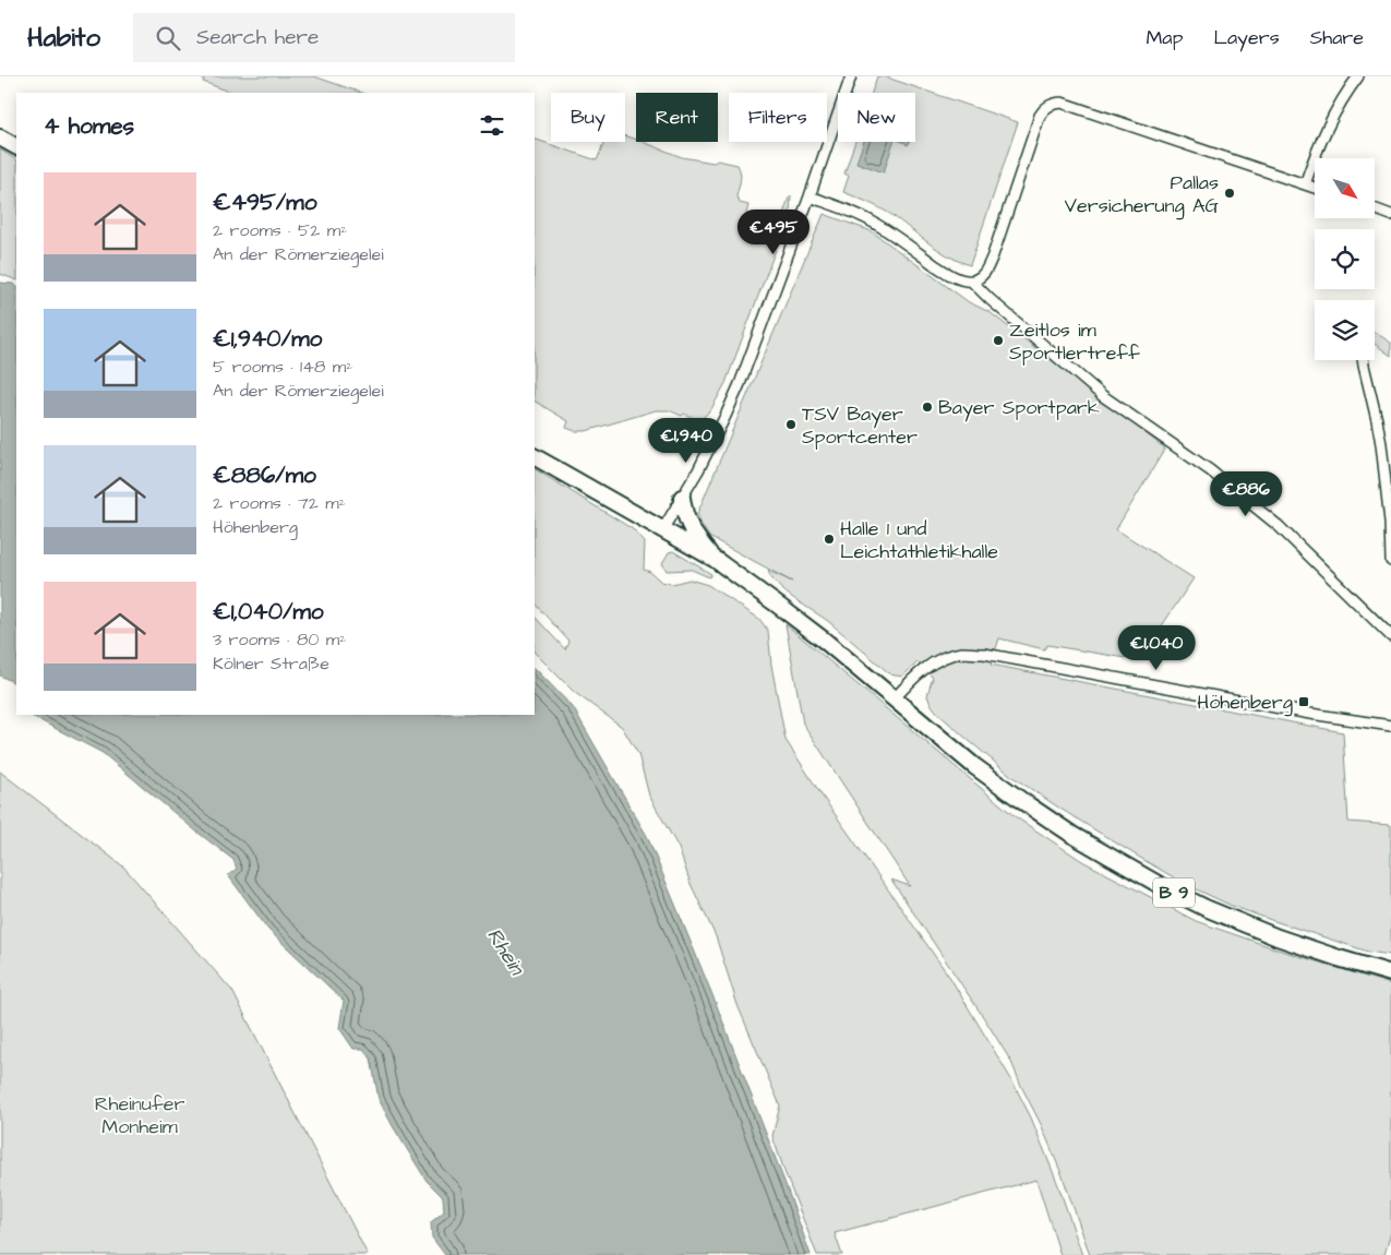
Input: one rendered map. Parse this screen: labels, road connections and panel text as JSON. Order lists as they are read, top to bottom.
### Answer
{
  "streets": {
    "main road": ["B 9"]
  },
  "water": ["Rhein"],
  "parks": ["Rheinufer Monheim"],
  "places": {
    "other": [
      "Pallas Versicherung AG",
      "Zeitlos im Sportlertreff",
      "Bayer Sportpark",
      "TSV Bayer Sportcenter",
      "Halle 1 und Leichtathletikhalle"
    ],
    "transit": ["Höhenberg"]
  },
  "north": "bottom right",
  "page": {
    "header": "Habito",
    "search": "Search here",
    "nav": ["Map", "Layers", "Share"],
    "chip": [
      "Buy",
      "Rent",
      "Filters",
      "New"
    ],
    "heading": "4 homes",
    "list": [
      {
        "name": "€495/mo",
        "note": "2 rooms · 52 m² · An der Römerziegelei"
      },
      {
        "name": "€1,940/mo",
        "note": "5 rooms · 148 m² · An der Römerziegelei"
      },
      {
        "name": "€886/mo",
        "note": "2 rooms · 72 m² · Höhenberg"
      },
      {
        "name": "€1,040/mo",
        "note": "3 rooms · 80 m² · Kölner Straße"
      }
    ],
    "price": [
      "€495",
      "€1,940",
      "€886",
      "€1,040"
    ]
  }
}
